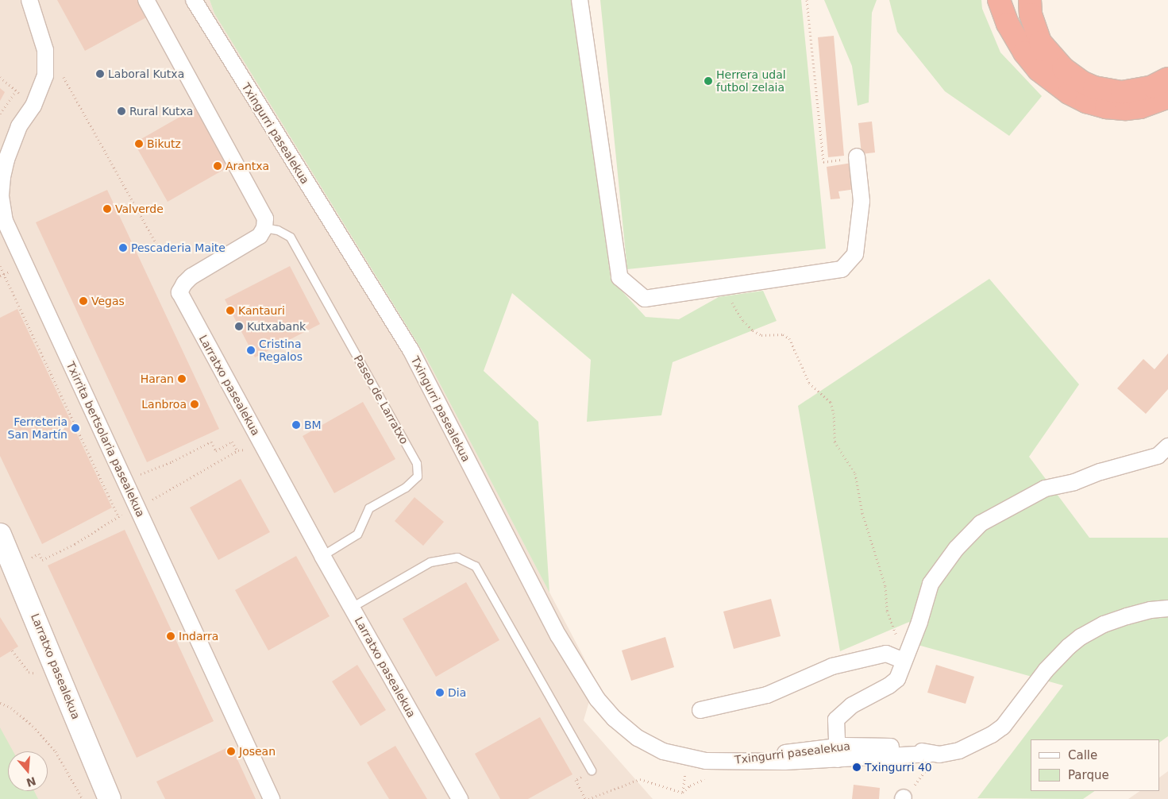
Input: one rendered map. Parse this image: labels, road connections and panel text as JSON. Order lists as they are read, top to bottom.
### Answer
{
  "streets": {
    "street": ["Txingurri pasealekua", "Larratxo pasealekua", "Txirrita bertsolaria pasealekua"],
    "lane": ["Paseo de Larratxo"]
  },
  "crossings": [
    ["Larratxo pasealekua", "Paseo de Larratxo"]
  ],
  "places": [
    "Laboral Kutxa",
    "Herrera udal futbol zelaia",
    "Rural Kutxa",
    "Bikutz",
    "Arantxa",
    "Valverde",
    "Pescaderia Maite",
    "Vegas",
    "Kantauri",
    "Kutxabank",
    "Cristina Regalos",
    "Haran",
    "Lanbroa",
    "BM",
    "Ferreteria San Martín",
    "Indarra",
    "Dia",
    "Josean",
    "Txingurri 40"
  ],
  "legend": ["Calle", "Parque"],
  "north": "bottom"
}
